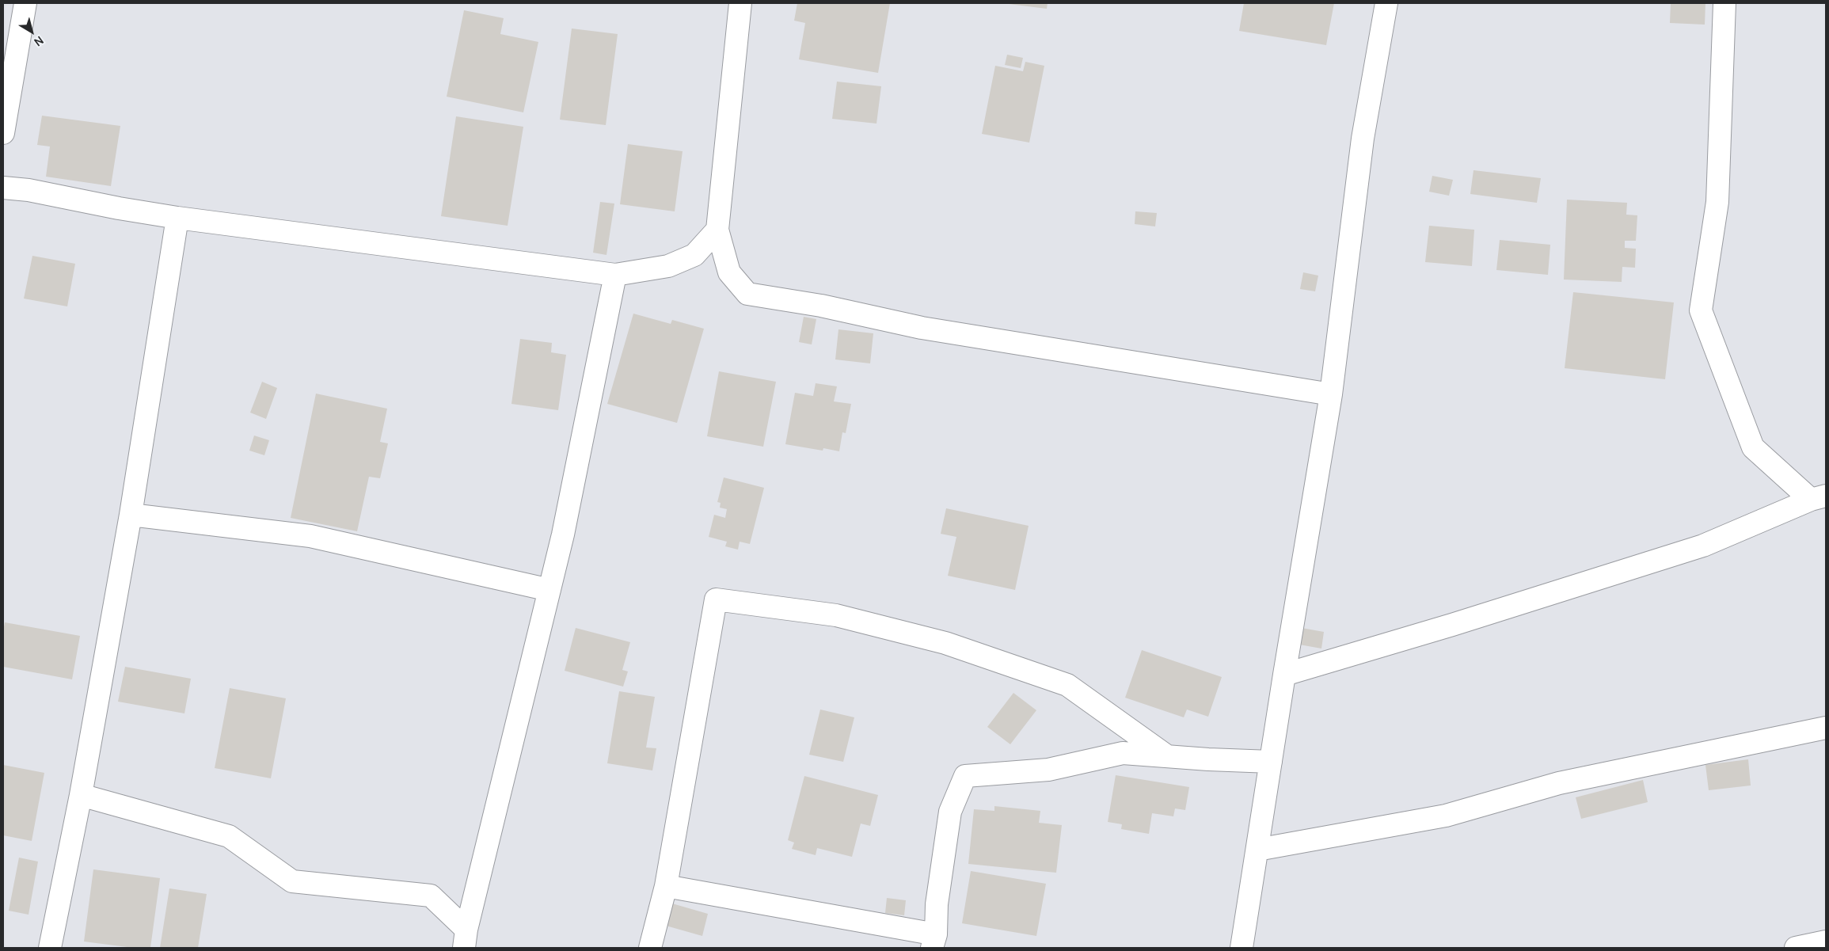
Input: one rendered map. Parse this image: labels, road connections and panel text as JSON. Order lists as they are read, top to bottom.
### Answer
{
  "north": "bottom right"
}
